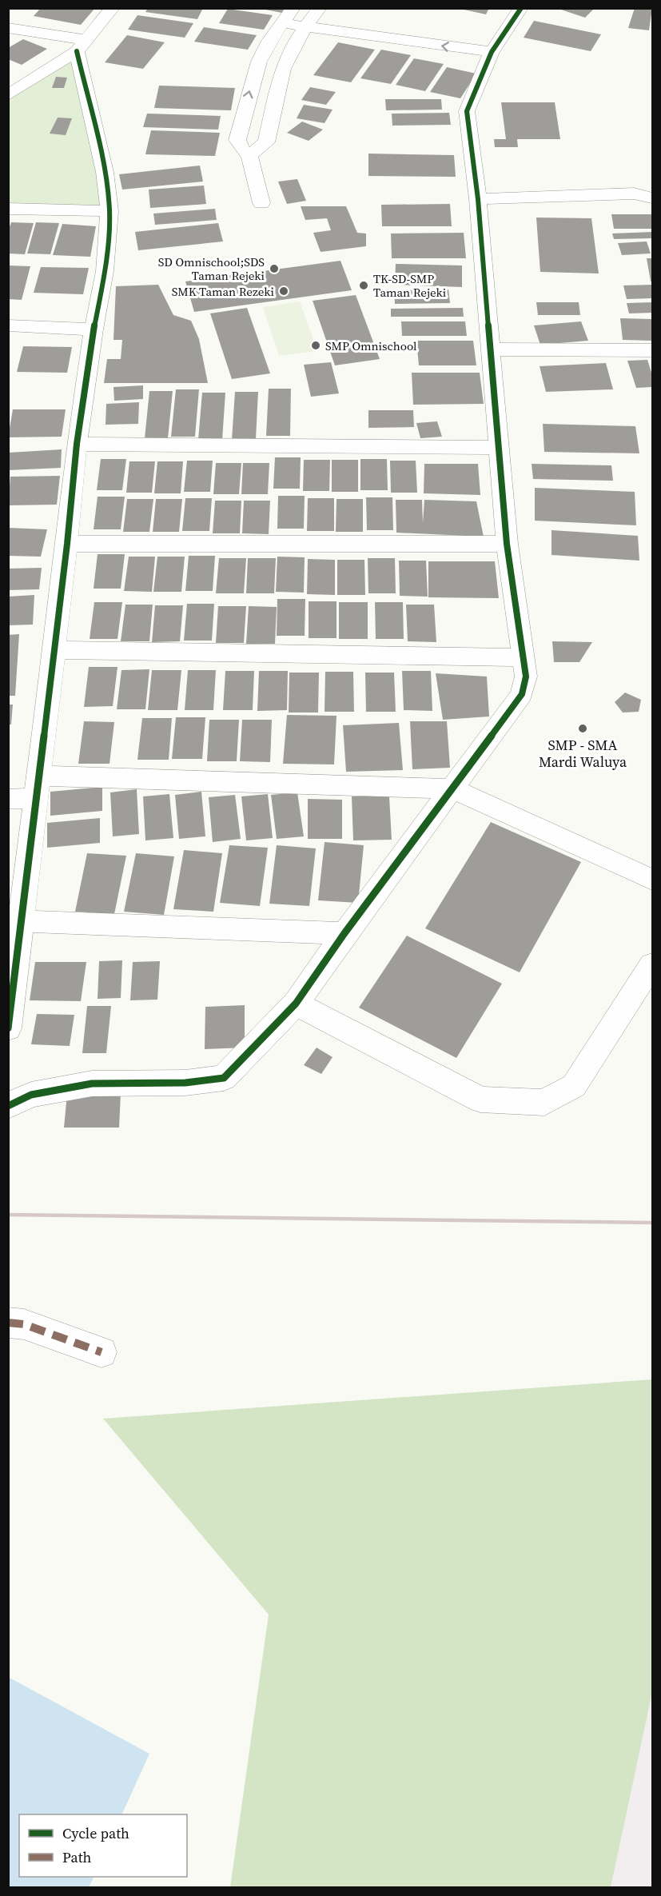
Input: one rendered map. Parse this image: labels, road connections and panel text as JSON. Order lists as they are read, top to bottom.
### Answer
{
  "places": [
    "SD Omnischool;SDS Taman Rejeki",
    "TK-SD-SMP Taman Rejeki",
    "SMK Taman Rezeki",
    "SMP Omnischool",
    "SMP - SMA Mardi Waluya"
  ],
  "legend": ["Cycle path", "Path"]
}
